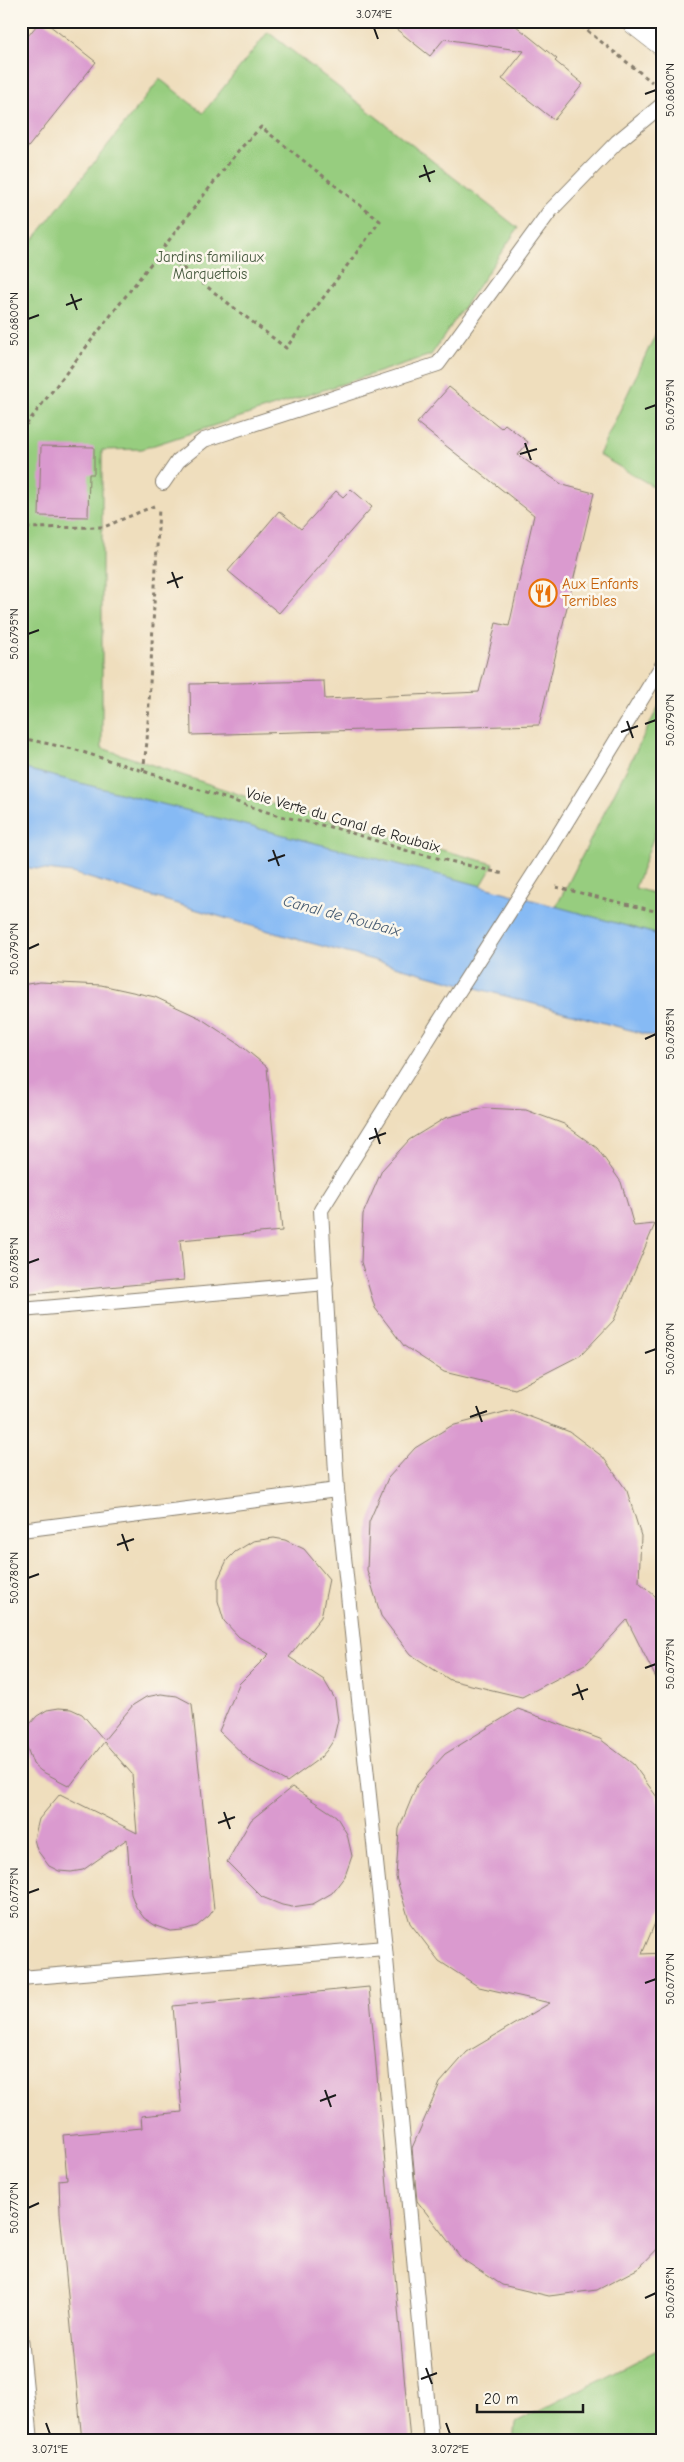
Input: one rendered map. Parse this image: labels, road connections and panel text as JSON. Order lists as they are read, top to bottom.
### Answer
{
  "streets": {
    "path": ["Voie Verte du Canal de Roubaix"]
  },
  "water": ["Canal de Roubaix"],
  "parks": ["Jardins familiaux Marquettois"],
  "places": {
    "restaurant": ["Aux Enfants Terribles"]
  },
  "scale_bar": "20 m",
  "coordinates": [
    "3.074°E",
    "50.6800°N",
    "50.6795°N",
    "50.6790°N",
    "50.6785°N",
    "50.6780°N",
    "50.6775°N",
    "50.6770°N",
    "50.6765°N",
    "3.071°E",
    "3.072°E"
  ]
}
